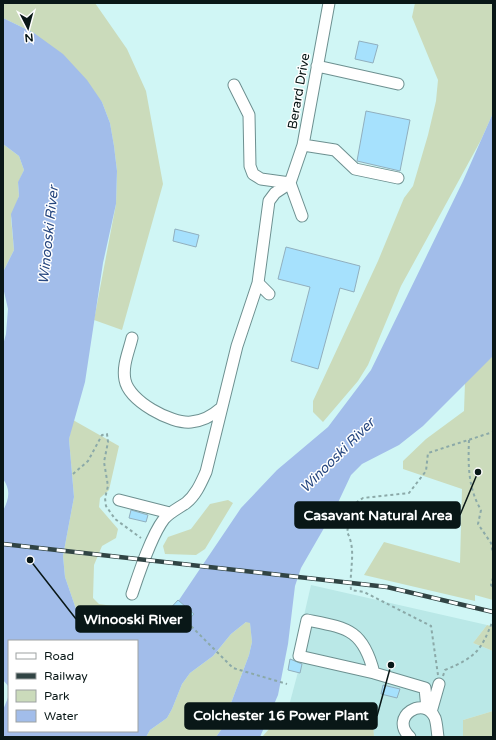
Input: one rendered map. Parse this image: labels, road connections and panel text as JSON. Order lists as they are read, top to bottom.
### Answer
{
  "streets": {
    "street": ["Berard Drive"]
  },
  "water": ["Winooski River"],
  "places": ["Casavant Natural Area", "Winooski River", "Colchester 16 Power Plant"],
  "legend": [
    "Road",
    "Railway",
    "Park",
    "Water"
  ],
  "north": "bottom"
}
